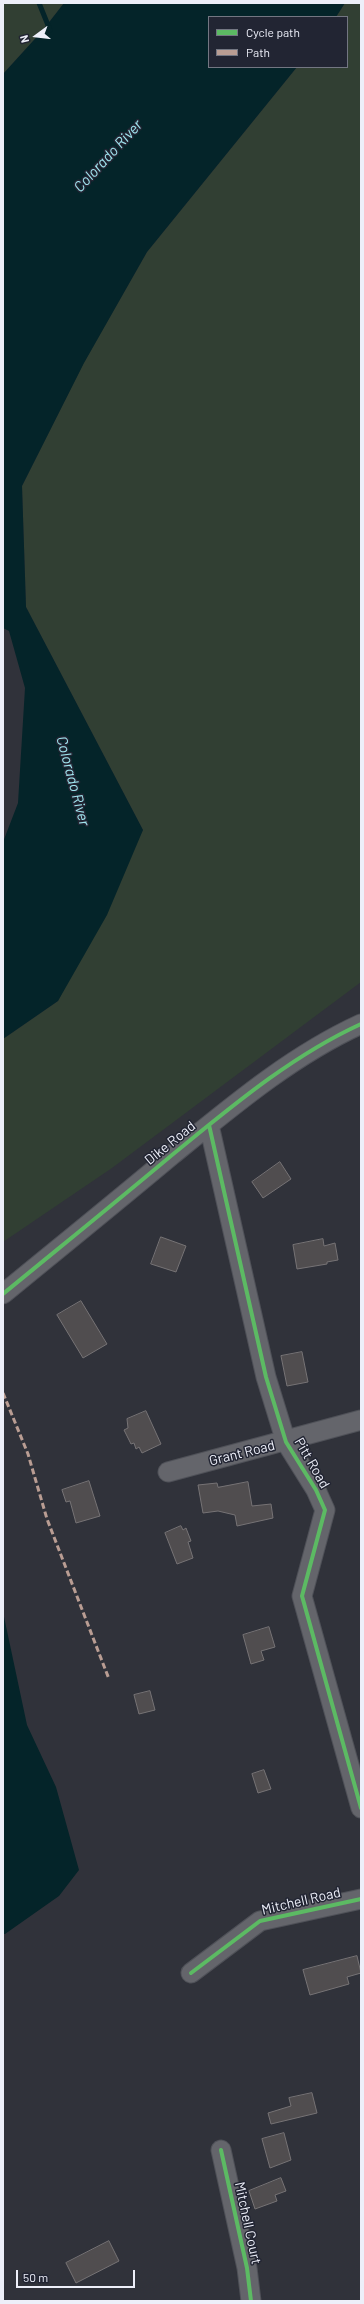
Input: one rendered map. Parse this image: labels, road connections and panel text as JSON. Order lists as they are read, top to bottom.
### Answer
{
  "streets": {
    "street": [
      "Dike Road",
      "Grant Road",
      "Pitt Road",
      "Mitchell Road",
      "Mitchell Court"
    ]
  },
  "crossings": [
    ["Dike Road", "Pitt Road"],
    ["Grant Road", "Pitt Road"]
  ],
  "water": ["Colorado River"],
  "legend": ["Cycle path", "Path"],
  "scale_bar": "50 m",
  "north": "left"
}
